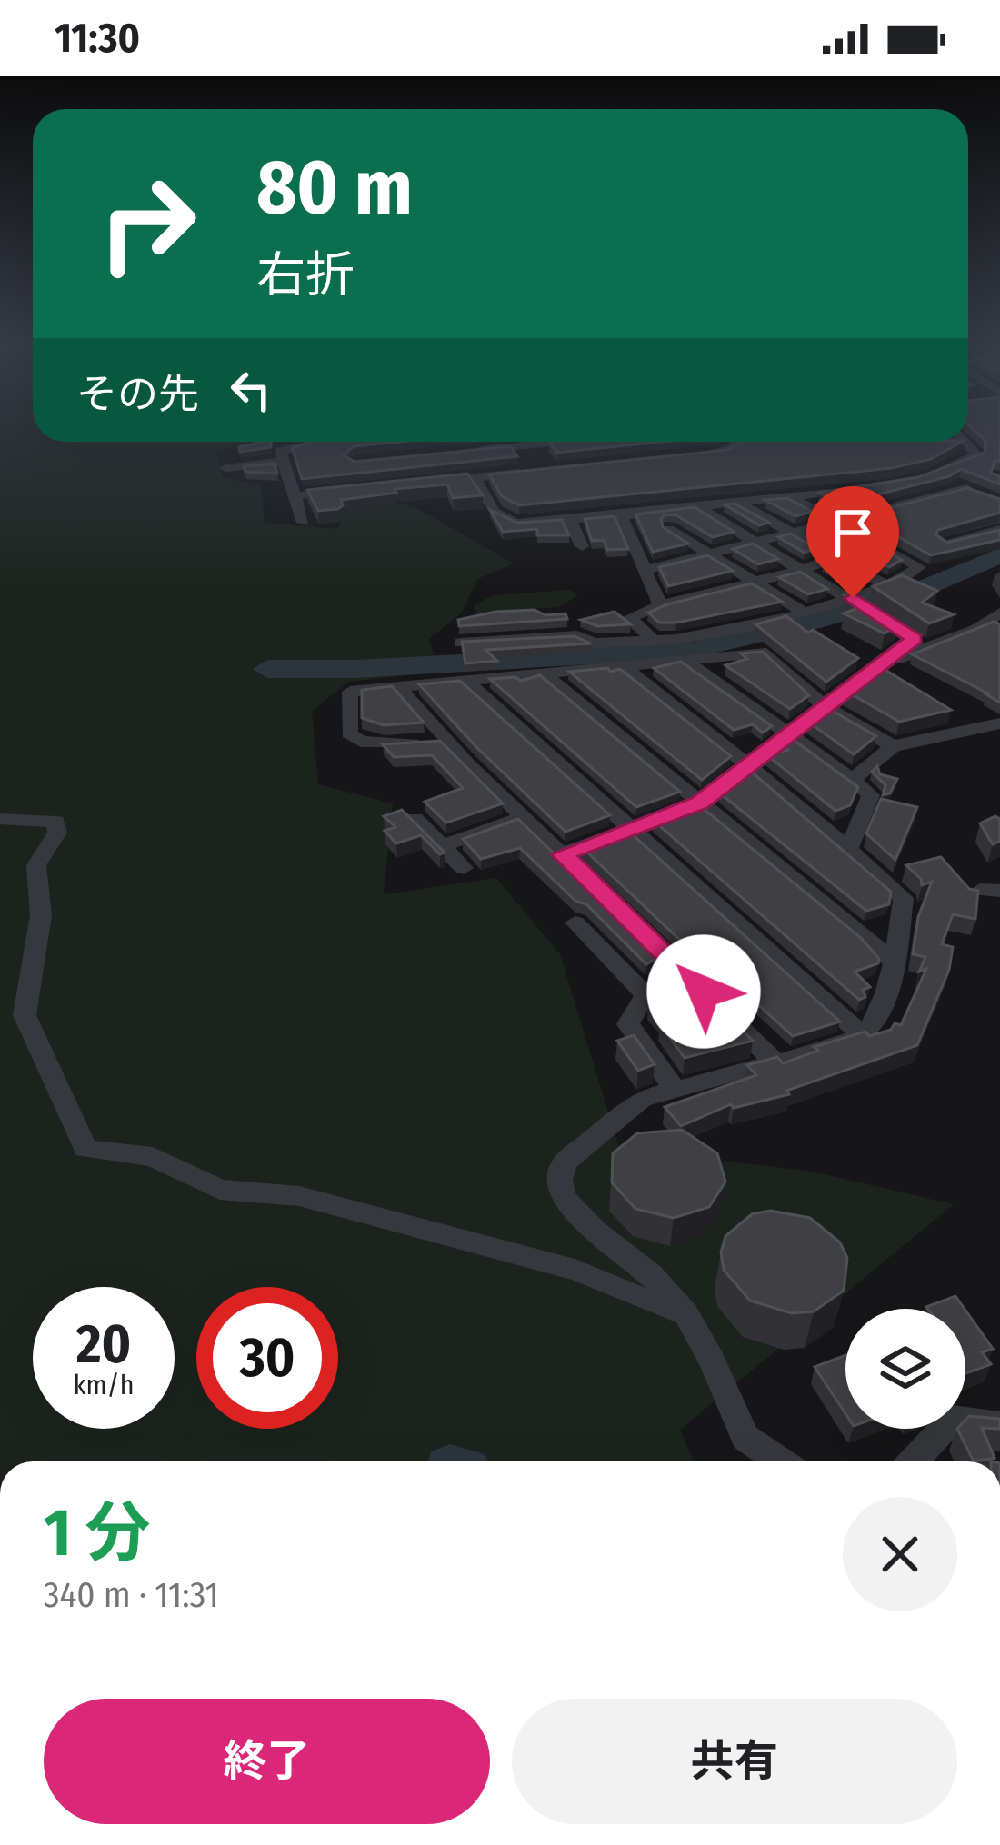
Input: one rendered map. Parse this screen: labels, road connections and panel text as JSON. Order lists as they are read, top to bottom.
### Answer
{
  "page": {
    "status": "11:30",
    "turn": ["80 m", "右折"],
    "then": "その先",
    "speed": "20 km/h",
    "limit": "30",
    "heading": ["1 分", "340 m · 11:31"],
    "buttons": ["終了", "共有"]
  }
}
